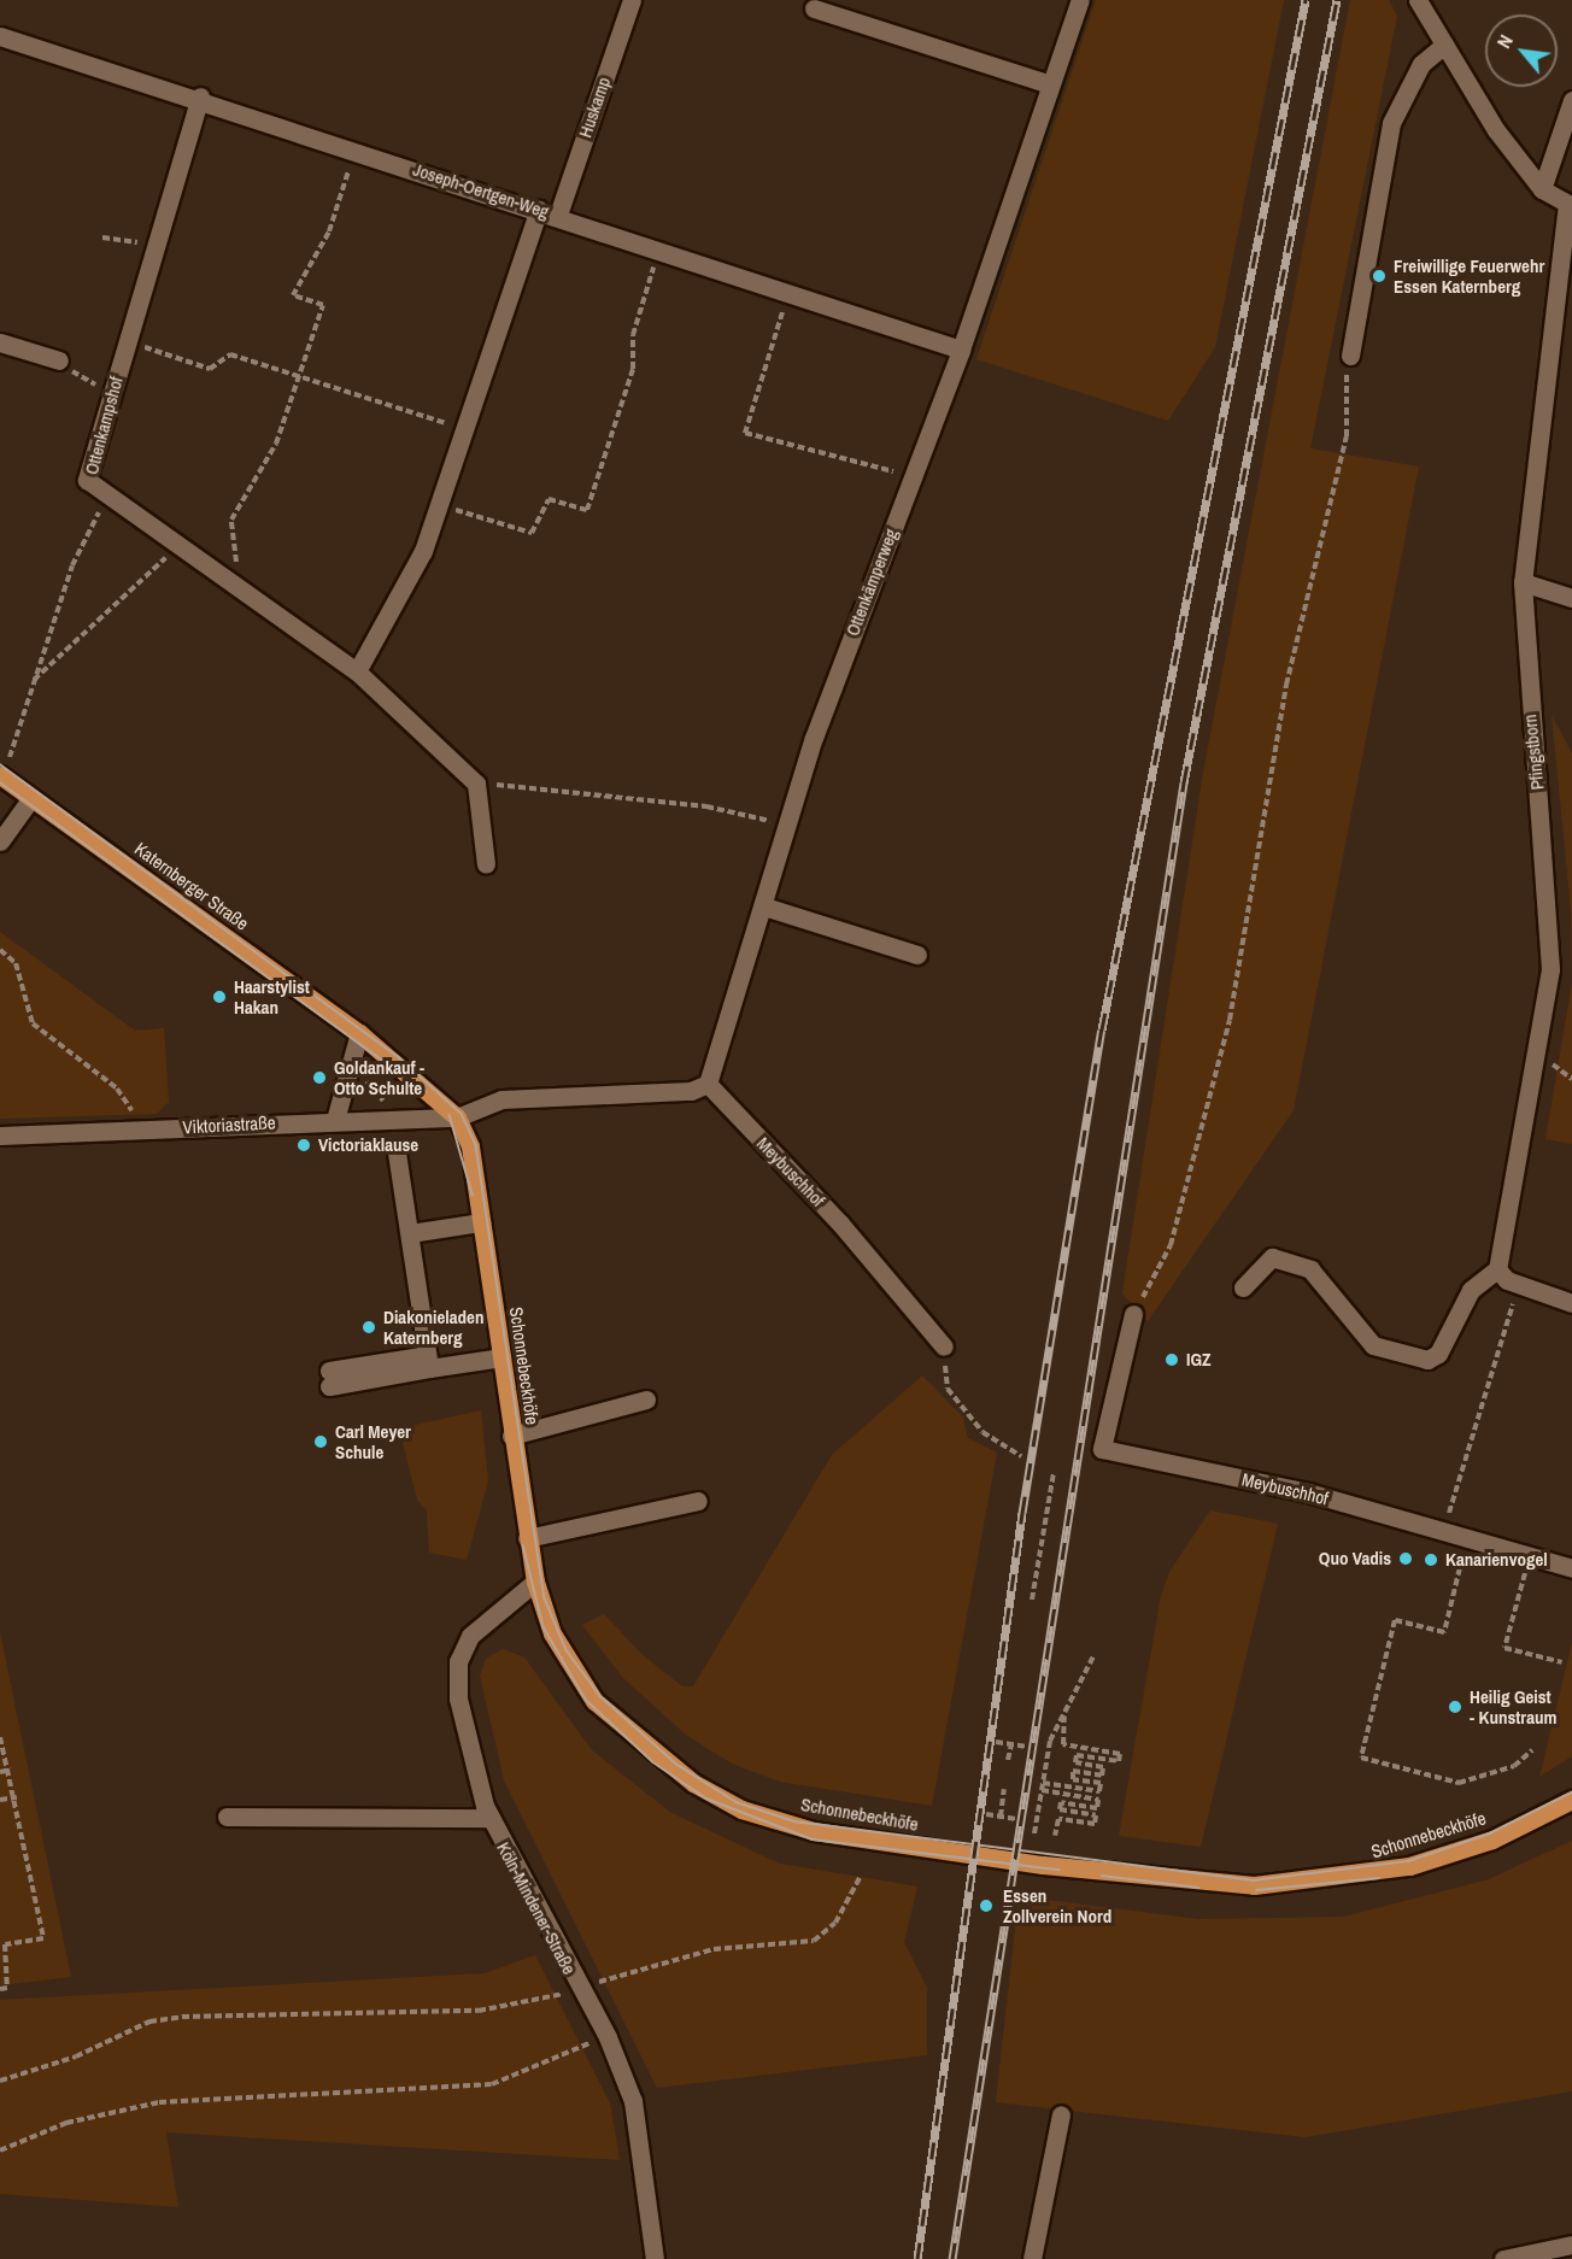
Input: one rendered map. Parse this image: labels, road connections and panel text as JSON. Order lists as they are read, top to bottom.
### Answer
{
  "streets": {
    "main road": ["Katernberger Straße", "Schonnebeckhöfe"],
    "street": [
      "Huskamp",
      "Joseph-Oertgen-Weg",
      "Ottenkampshof",
      "Ottenkämperweg",
      "Pfingstborn",
      "Viktoriastraße",
      "Meybuschhof",
      "Köln-Mindener-Straße"
    ]
  },
  "crossings": [
    ["Huskamp", "Joseph-Oertgen-Weg"],
    ["Joseph-Oertgen-Weg", "Ottenkampshof"],
    ["Joseph-Oertgen-Weg", "Ottenkämperweg"],
    ["Ottenkämperweg", "Meybuschhof"],
    ["Katernberger Straße", "Viktoriastraße"],
    ["Katernberger Straße", "Schonnebeckhöfe"],
    ["Viktoriastraße", "Schonnebeckhöfe"],
    ["Schonnebeckhöfe", "Köln-Mindener-Straße"]
  ],
  "places": [
    "Freiwillige Feuerwehr Essen Katernberg",
    "Haarstylist Hakan",
    "Goldankauf - Otto Schulte",
    "Victoriaklause",
    "Diakonieladen Katernberg",
    "IGZ",
    "Carl Meyer Schule",
    "Quo Vadis",
    "Kanarienvogel",
    "Heilig Geist - Kunstraum",
    "Essen Zollverein Nord"
  ],
  "north": "top left"
}
